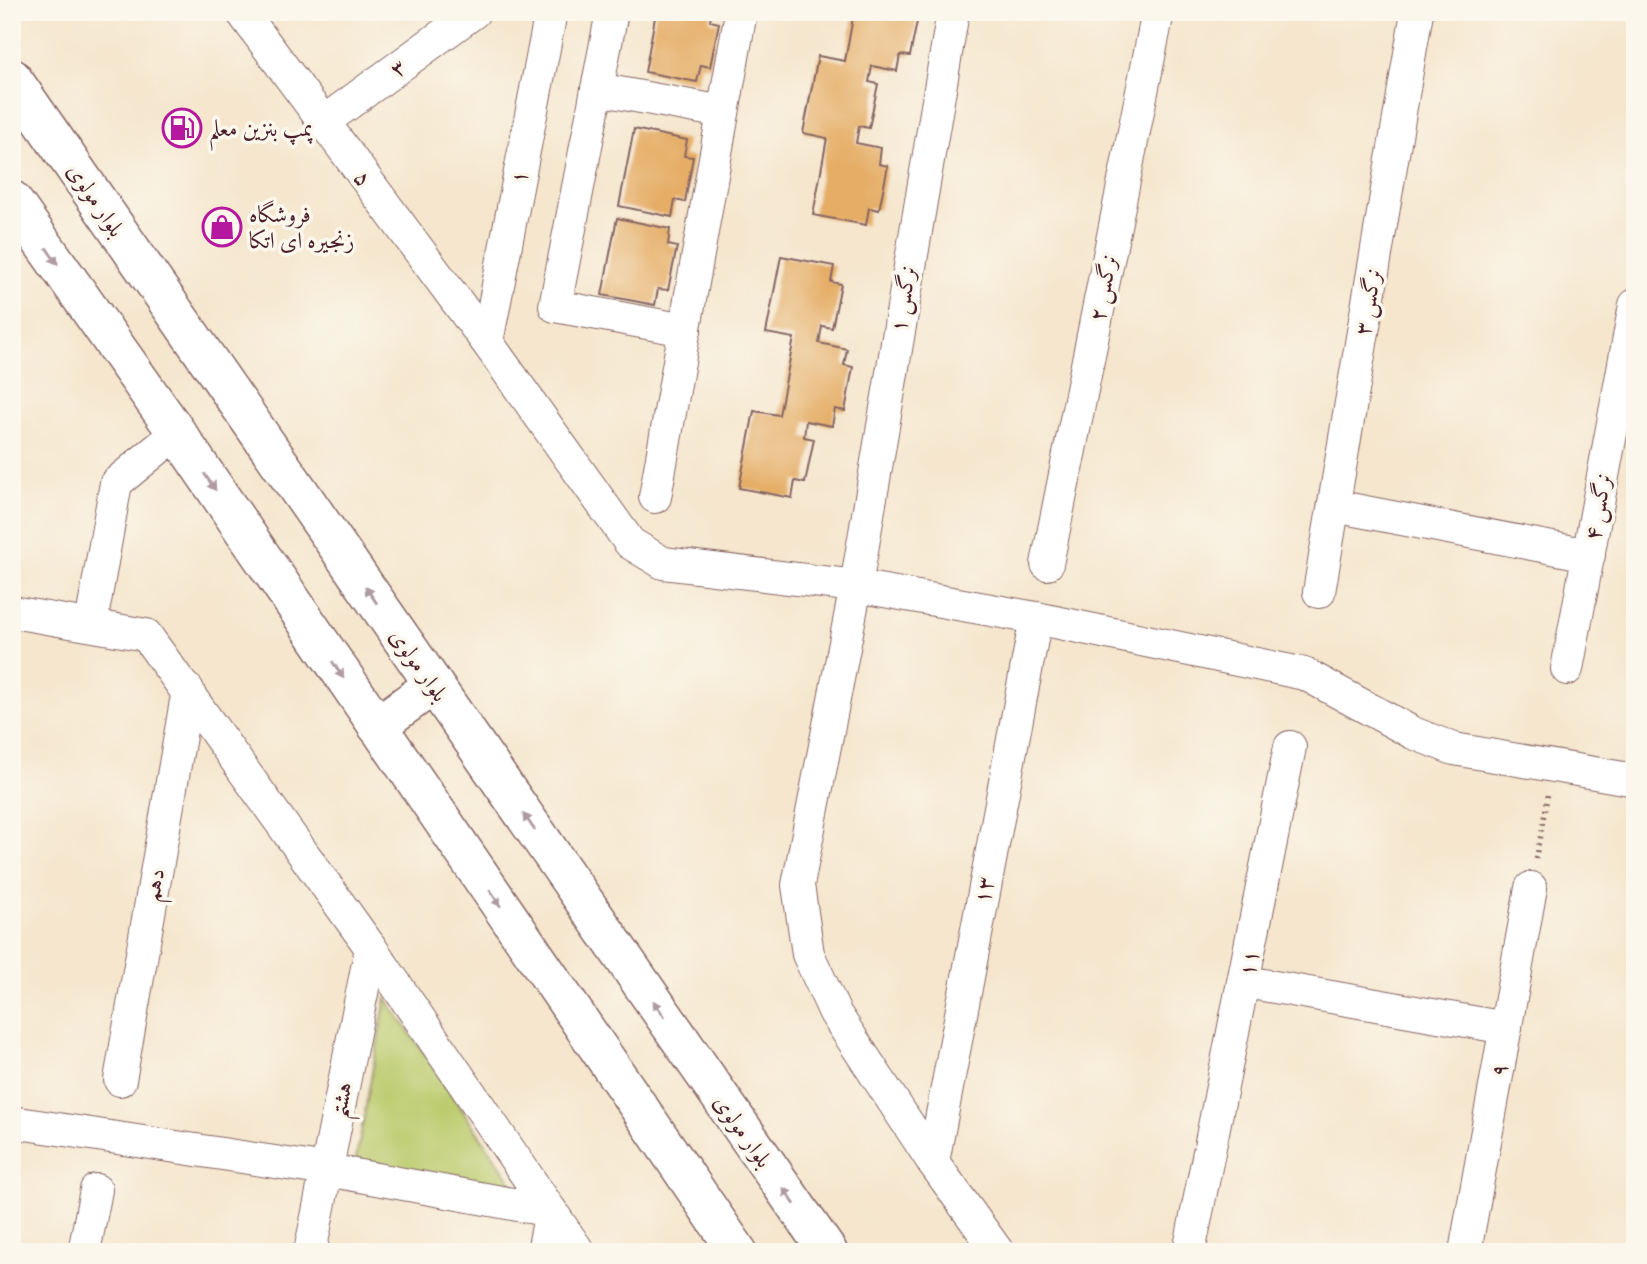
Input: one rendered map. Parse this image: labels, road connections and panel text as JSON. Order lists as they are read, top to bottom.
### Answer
{
  "streets": {
    "street": [
      "۳",
      "۱",
      "۵",
      "بلوار مولوی",
      "نرگس ۲",
      "نرگس ۱",
      "نرگس ۳",
      "نرگس ۴",
      "دهم",
      "۱۳",
      "۱۱",
      "۹",
      "هشتم"
    ]
  },
  "crossings": [
    ["۳", "۵"],
    ["۱", "۵"],
    ["۵", "نرگس ۱"],
    ["۵", "۱۳"],
    ["نرگس ۱", "۱۳"]
  ],
  "places": {
    "fuel station": ["پمپ بنزین معلم"],
    "shop": ["فروشگاه زنجیره ای اتکا"]
  }
}
